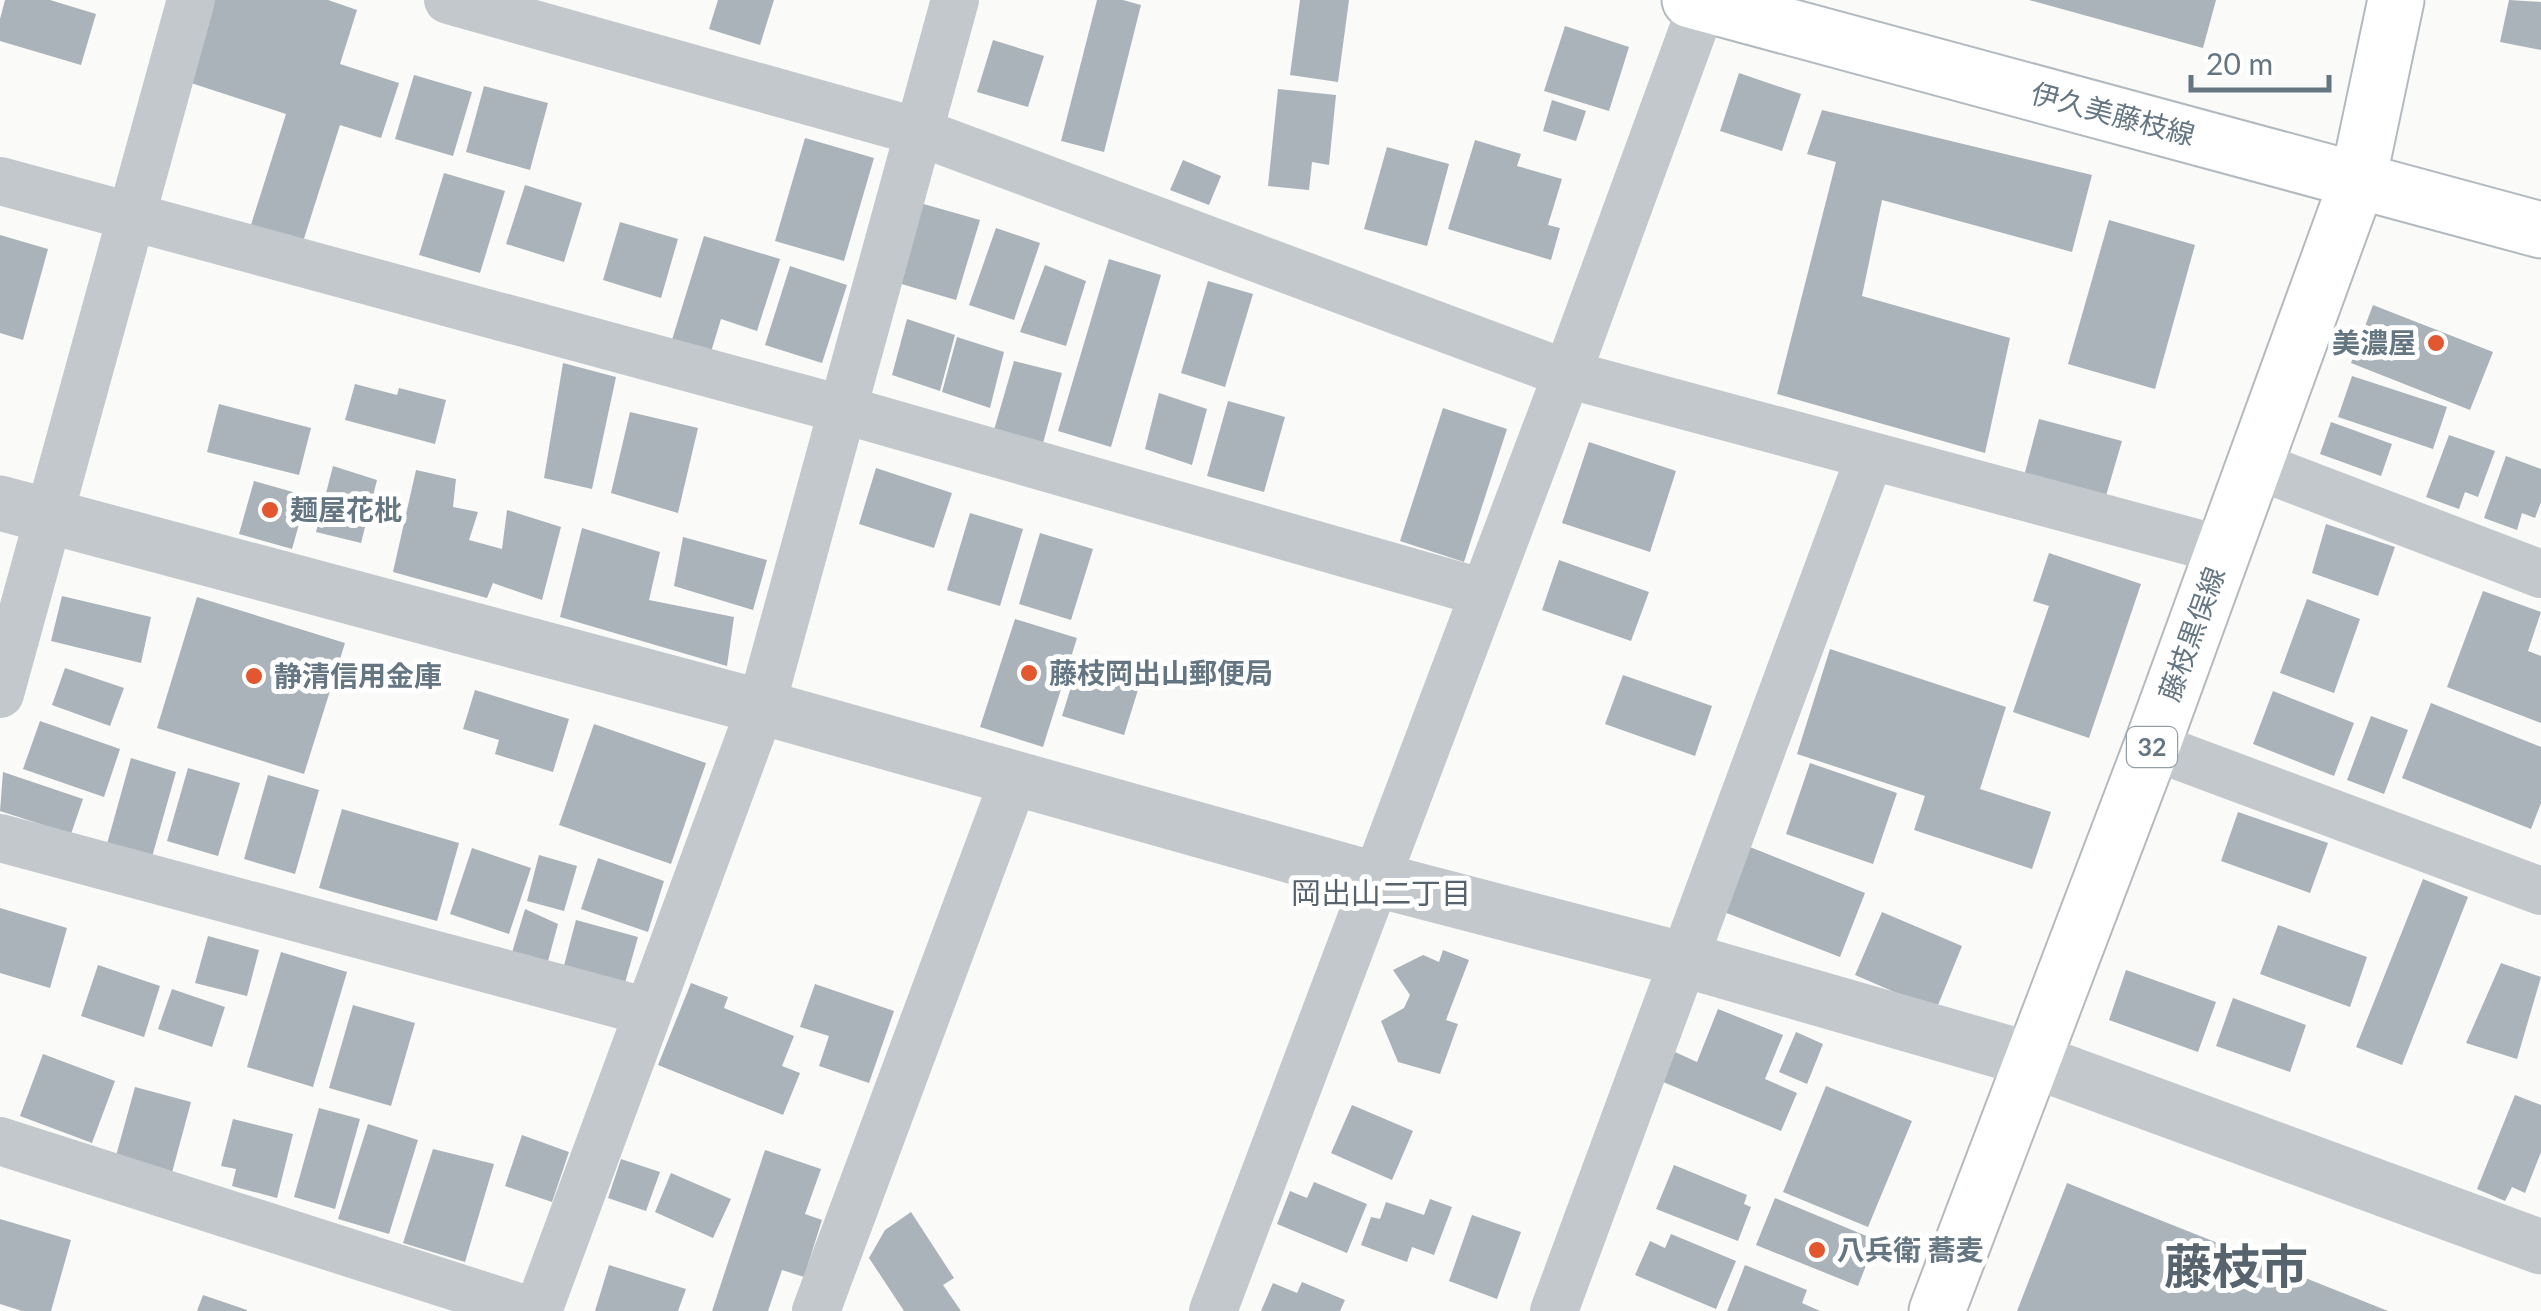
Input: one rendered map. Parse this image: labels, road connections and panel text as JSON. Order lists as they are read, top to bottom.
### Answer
{
  "streets": {
    "main road": ["伊久美藤枝線", "藤枝黒俣線", "32"]
  },
  "crossings": [
    ["伊久美藤枝線", "藤枝黒俣線"]
  ],
  "districts": ["岡出山二丁目", "藤枝市"],
  "places": [
    "美濃屋",
    "麺屋花枇",
    "藤枝岡出山郵便局",
    "静清信用金庫",
    "八兵衛 蕎麦"
  ],
  "scale_bar": "20 m"
}
